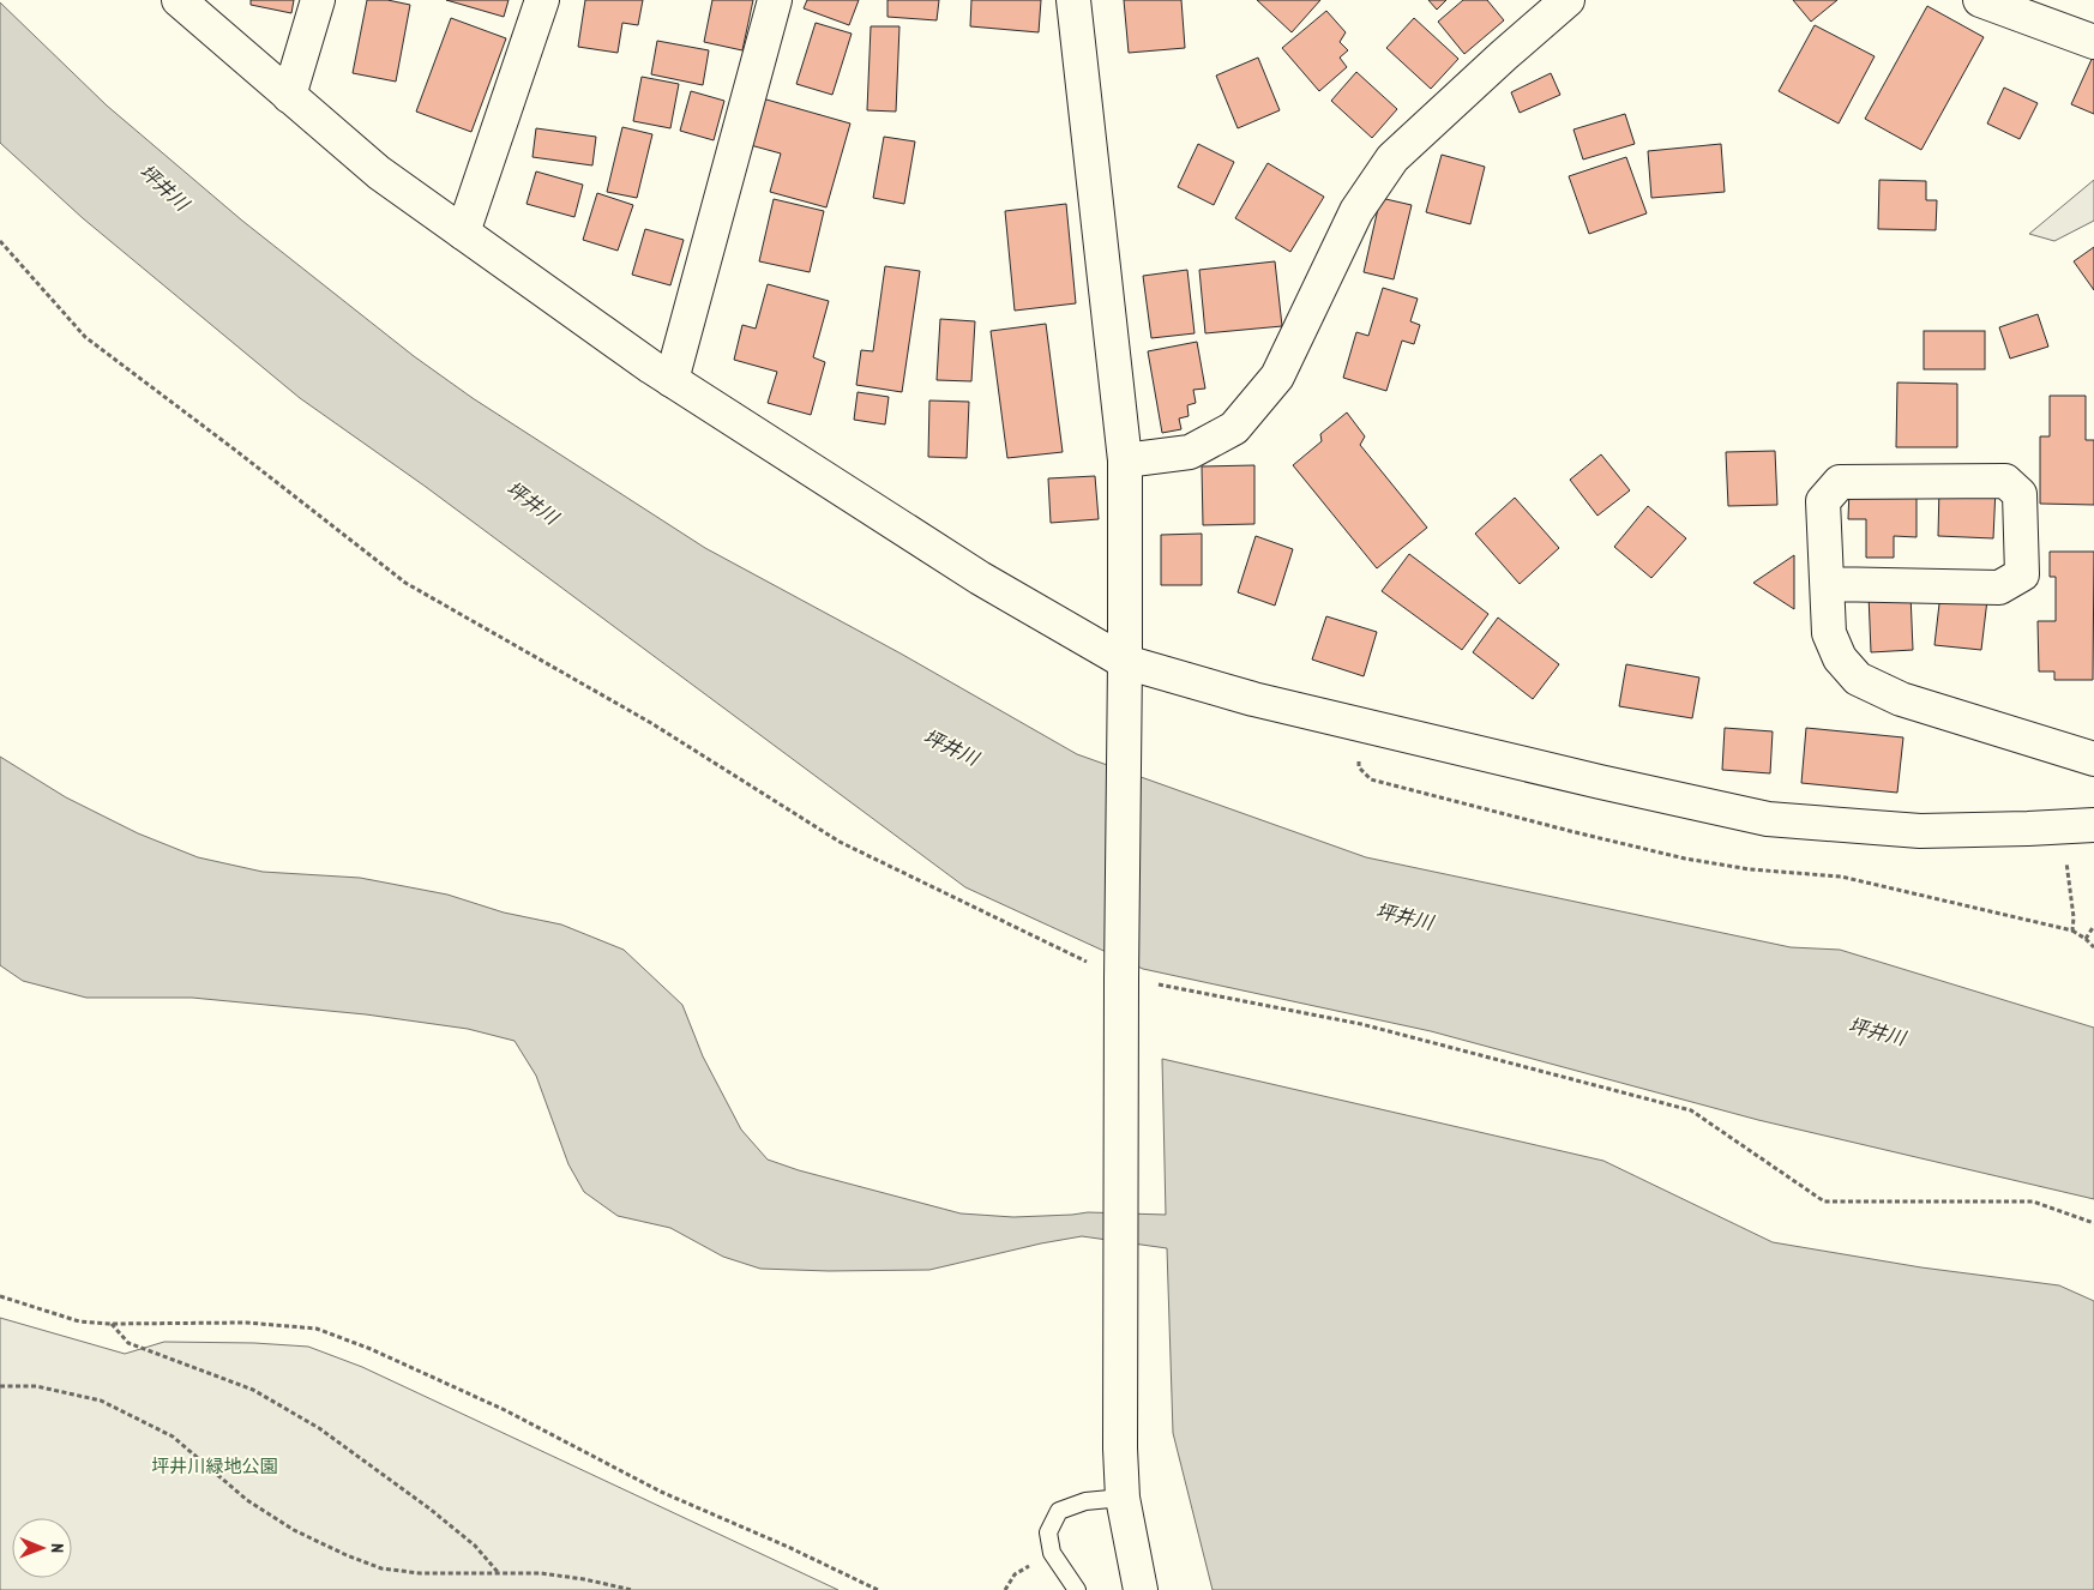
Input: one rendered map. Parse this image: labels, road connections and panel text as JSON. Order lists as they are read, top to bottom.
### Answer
{
  "water": ["坪井川"],
  "parks": ["坪井川緑地公園"],
  "north": "right"
}
